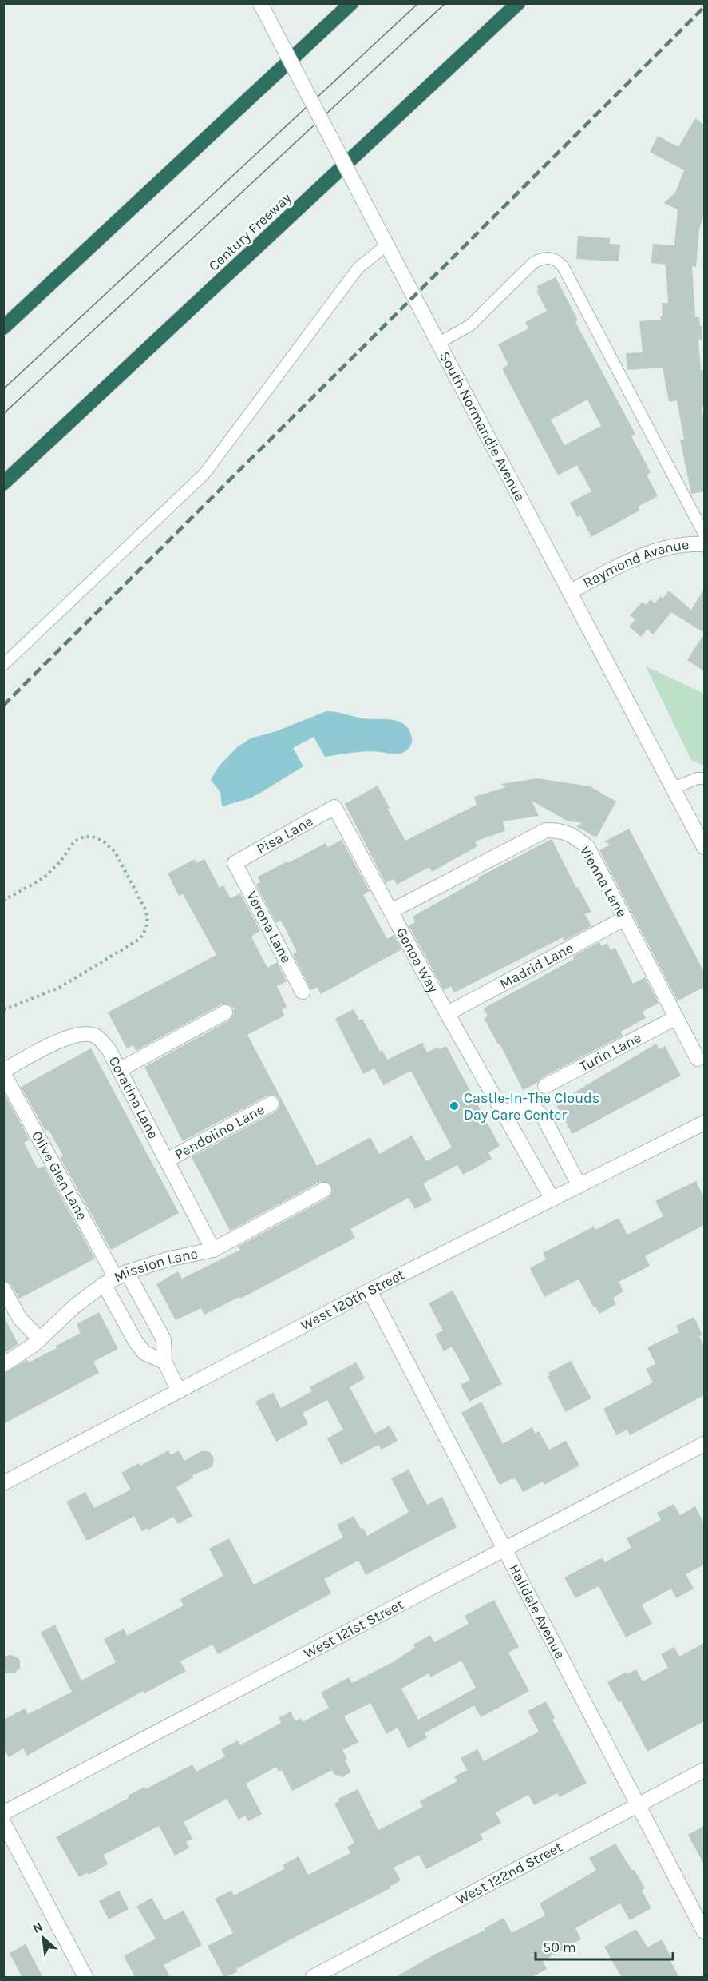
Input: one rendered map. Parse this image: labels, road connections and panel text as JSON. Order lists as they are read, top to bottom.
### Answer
{
  "streets": {
    "highway": ["Century Freeway"],
    "street": [
      "South Normandie Avenue",
      "Raymond Avenue",
      "Pisa Lane",
      "Vienna Lane",
      "Verona Lane",
      "Genoa Way",
      "Madrid Lane",
      "Turin Lane",
      "Coratina Lane",
      "Pendolino Lane",
      "Olive Glen Lane",
      "Mission Lane",
      "West 120th Street",
      "Halldale Avenue",
      "West 121st Street",
      "West 122nd Street"
    ]
  },
  "crossings": [
    ["South Normandie Avenue", "Raymond Avenue"],
    ["Pisa Lane", "Verona Lane"],
    ["Pisa Lane", "Genoa Way"],
    ["Vienna Lane", "Genoa Way"],
    ["Vienna Lane", "Madrid Lane"],
    ["Vienna Lane", "Turin Lane"],
    ["Genoa Way", "Madrid Lane"],
    ["Genoa Way", "West 120th Street"],
    ["Coratina Lane", "Pendolino Lane"],
    ["Coratina Lane", "Olive Glen Lane"],
    ["Coratina Lane", "Mission Lane"],
    ["Olive Glen Lane", "Mission Lane"],
    ["Olive Glen Lane", "West 120th Street"],
    ["West 120th Street", "Halldale Avenue"],
    ["Halldale Avenue", "West 121st Street"],
    ["Halldale Avenue", "West 122nd Street"]
  ],
  "places": ["Castle-In-The Clouds Day Care Center"],
  "scale_bar": "50 m",
  "north": "top left"
}
